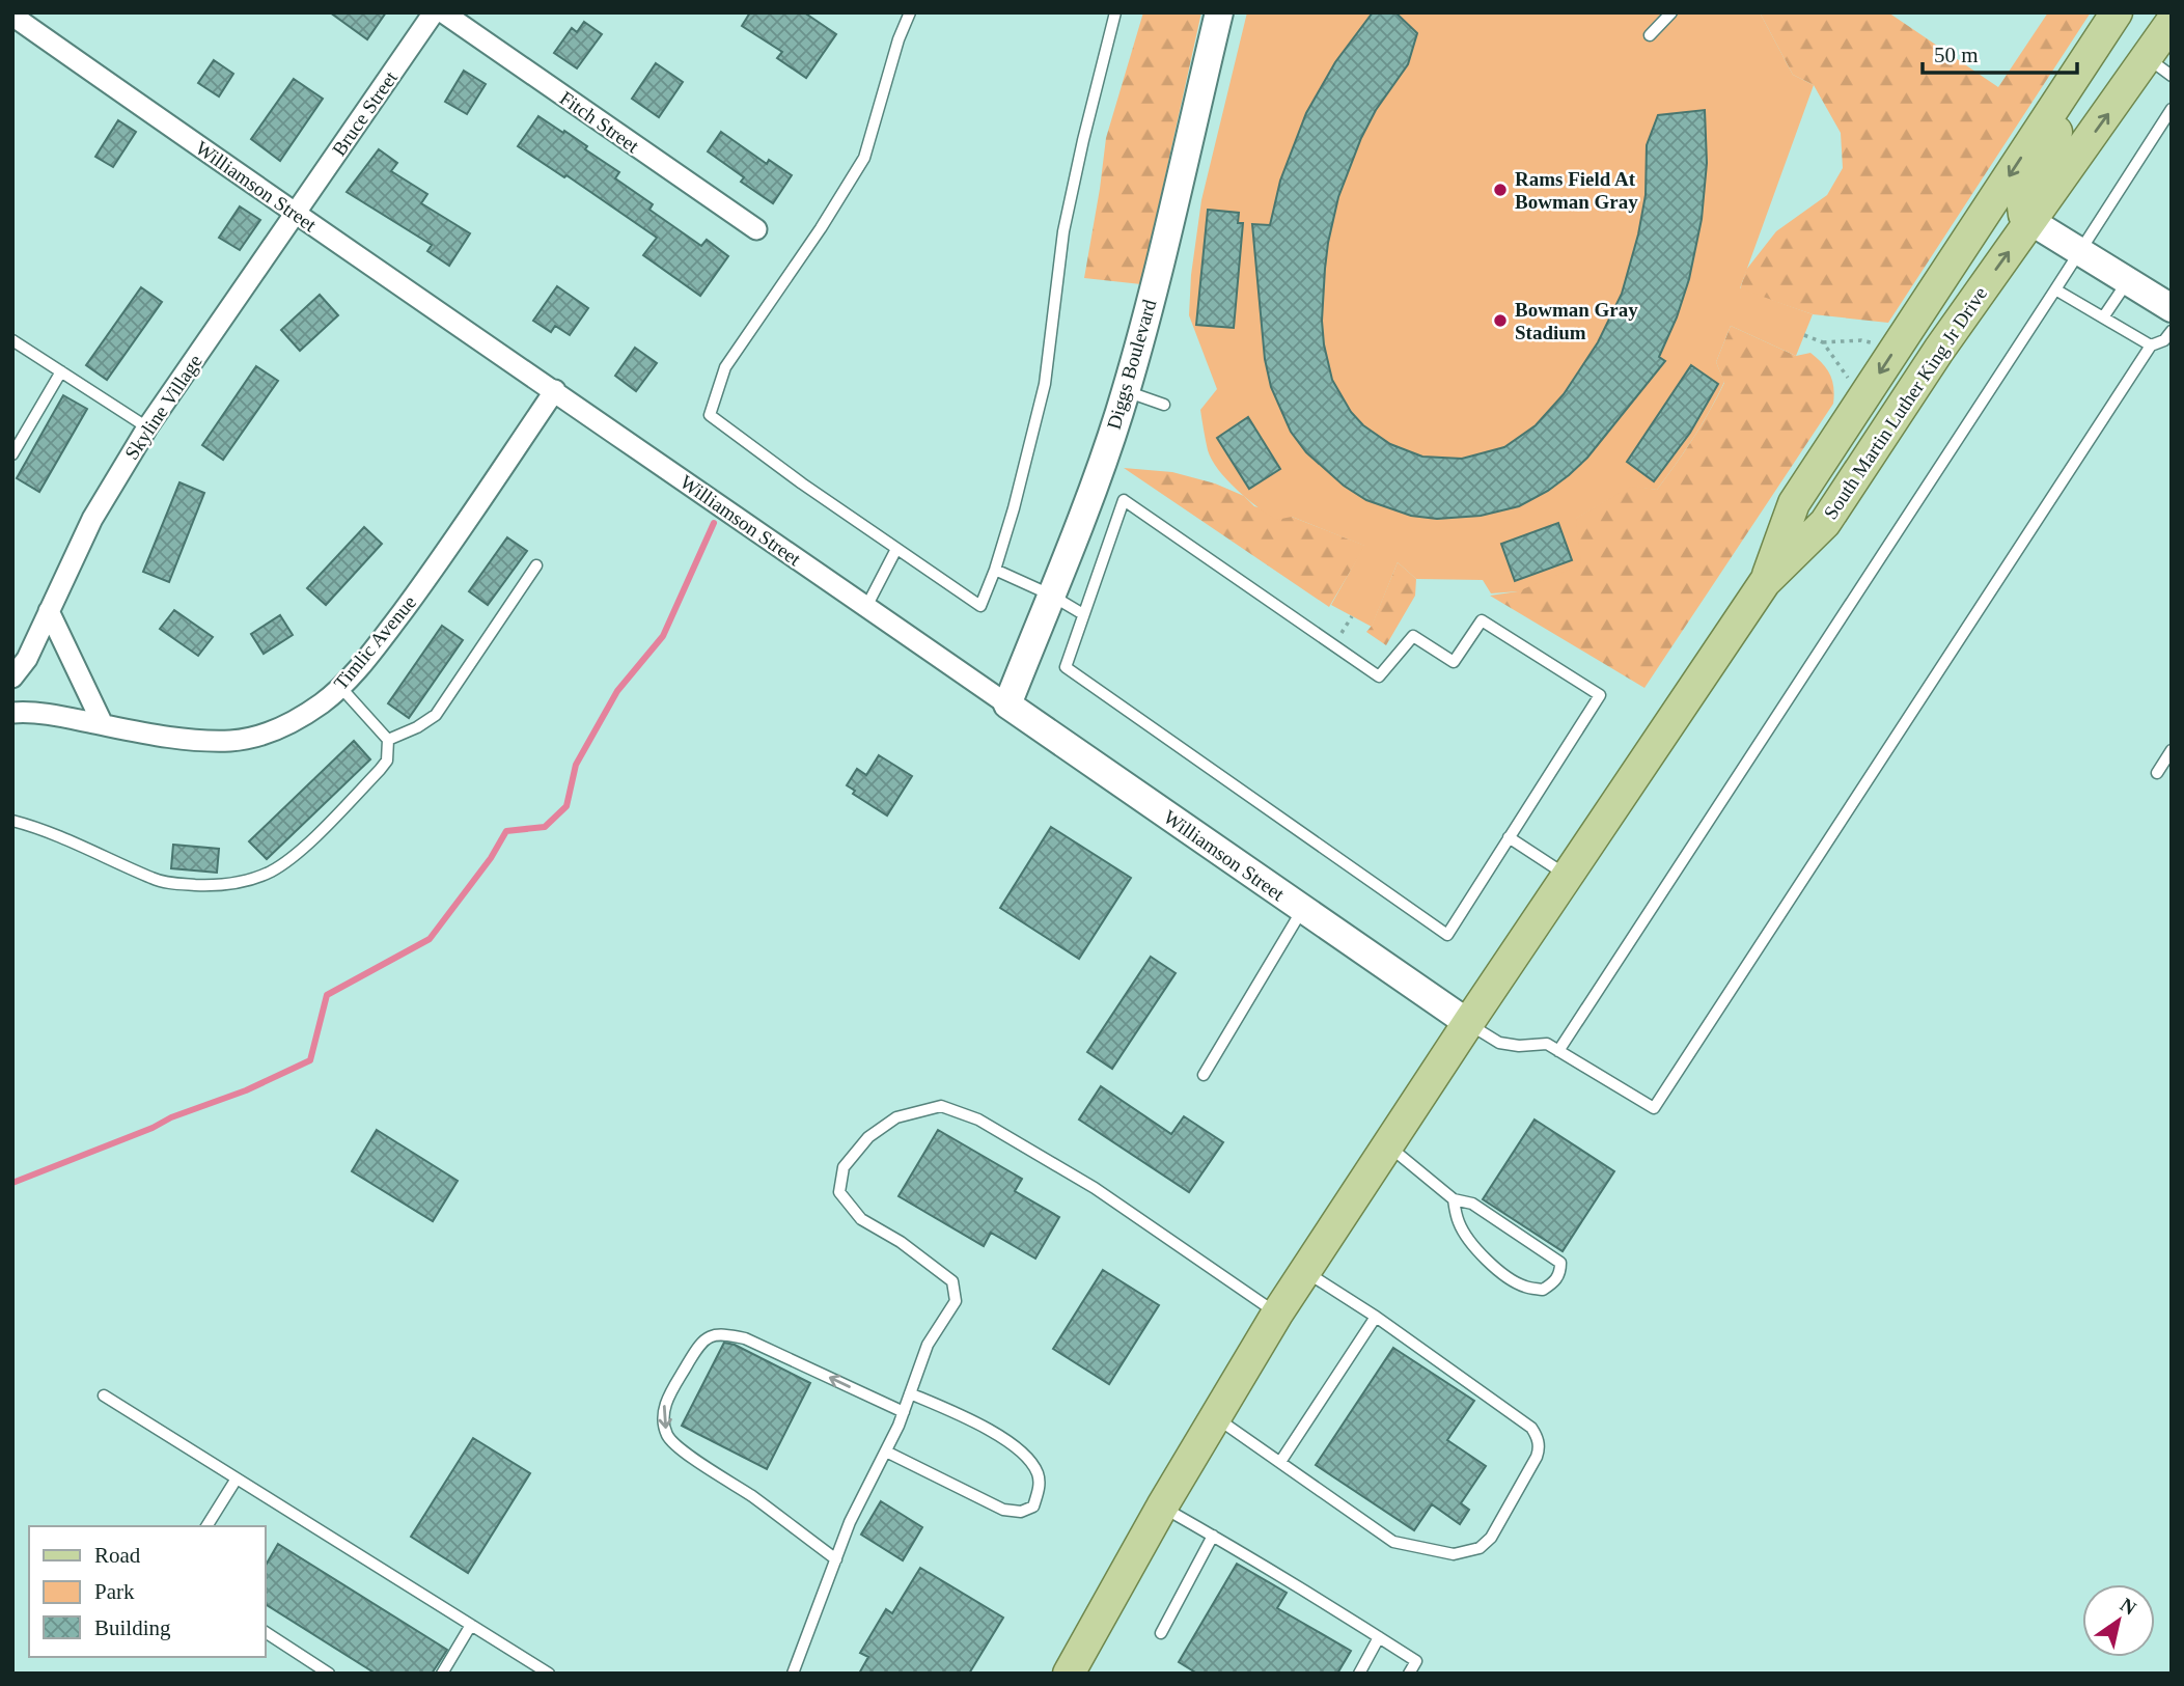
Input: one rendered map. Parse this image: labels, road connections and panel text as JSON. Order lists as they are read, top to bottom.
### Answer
{
  "streets": {
    "main road": ["South Martin Luther King Jr Drive"],
    "street": [
      "Bruce Street",
      "Fitch Street",
      "Williamson Street",
      "Diggs Boulevard",
      "Skyline Village",
      "Timlic Avenue"
    ]
  },
  "crossings": [
    ["Bruce Street", "Williamson Street"],
    ["Bruce Street", "Skyline Village"],
    ["Williamson Street", "Diggs Boulevard"],
    ["Williamson Street", "Skyline Village"],
    ["Williamson Street", "Timlic Avenue"]
  ],
  "places": ["Rams Field At Bowman Gray", "Bowman Gray Stadium"],
  "legend": ["Road", "Park", "Building"],
  "scale_bar": "50 m",
  "north": "top right"
}
